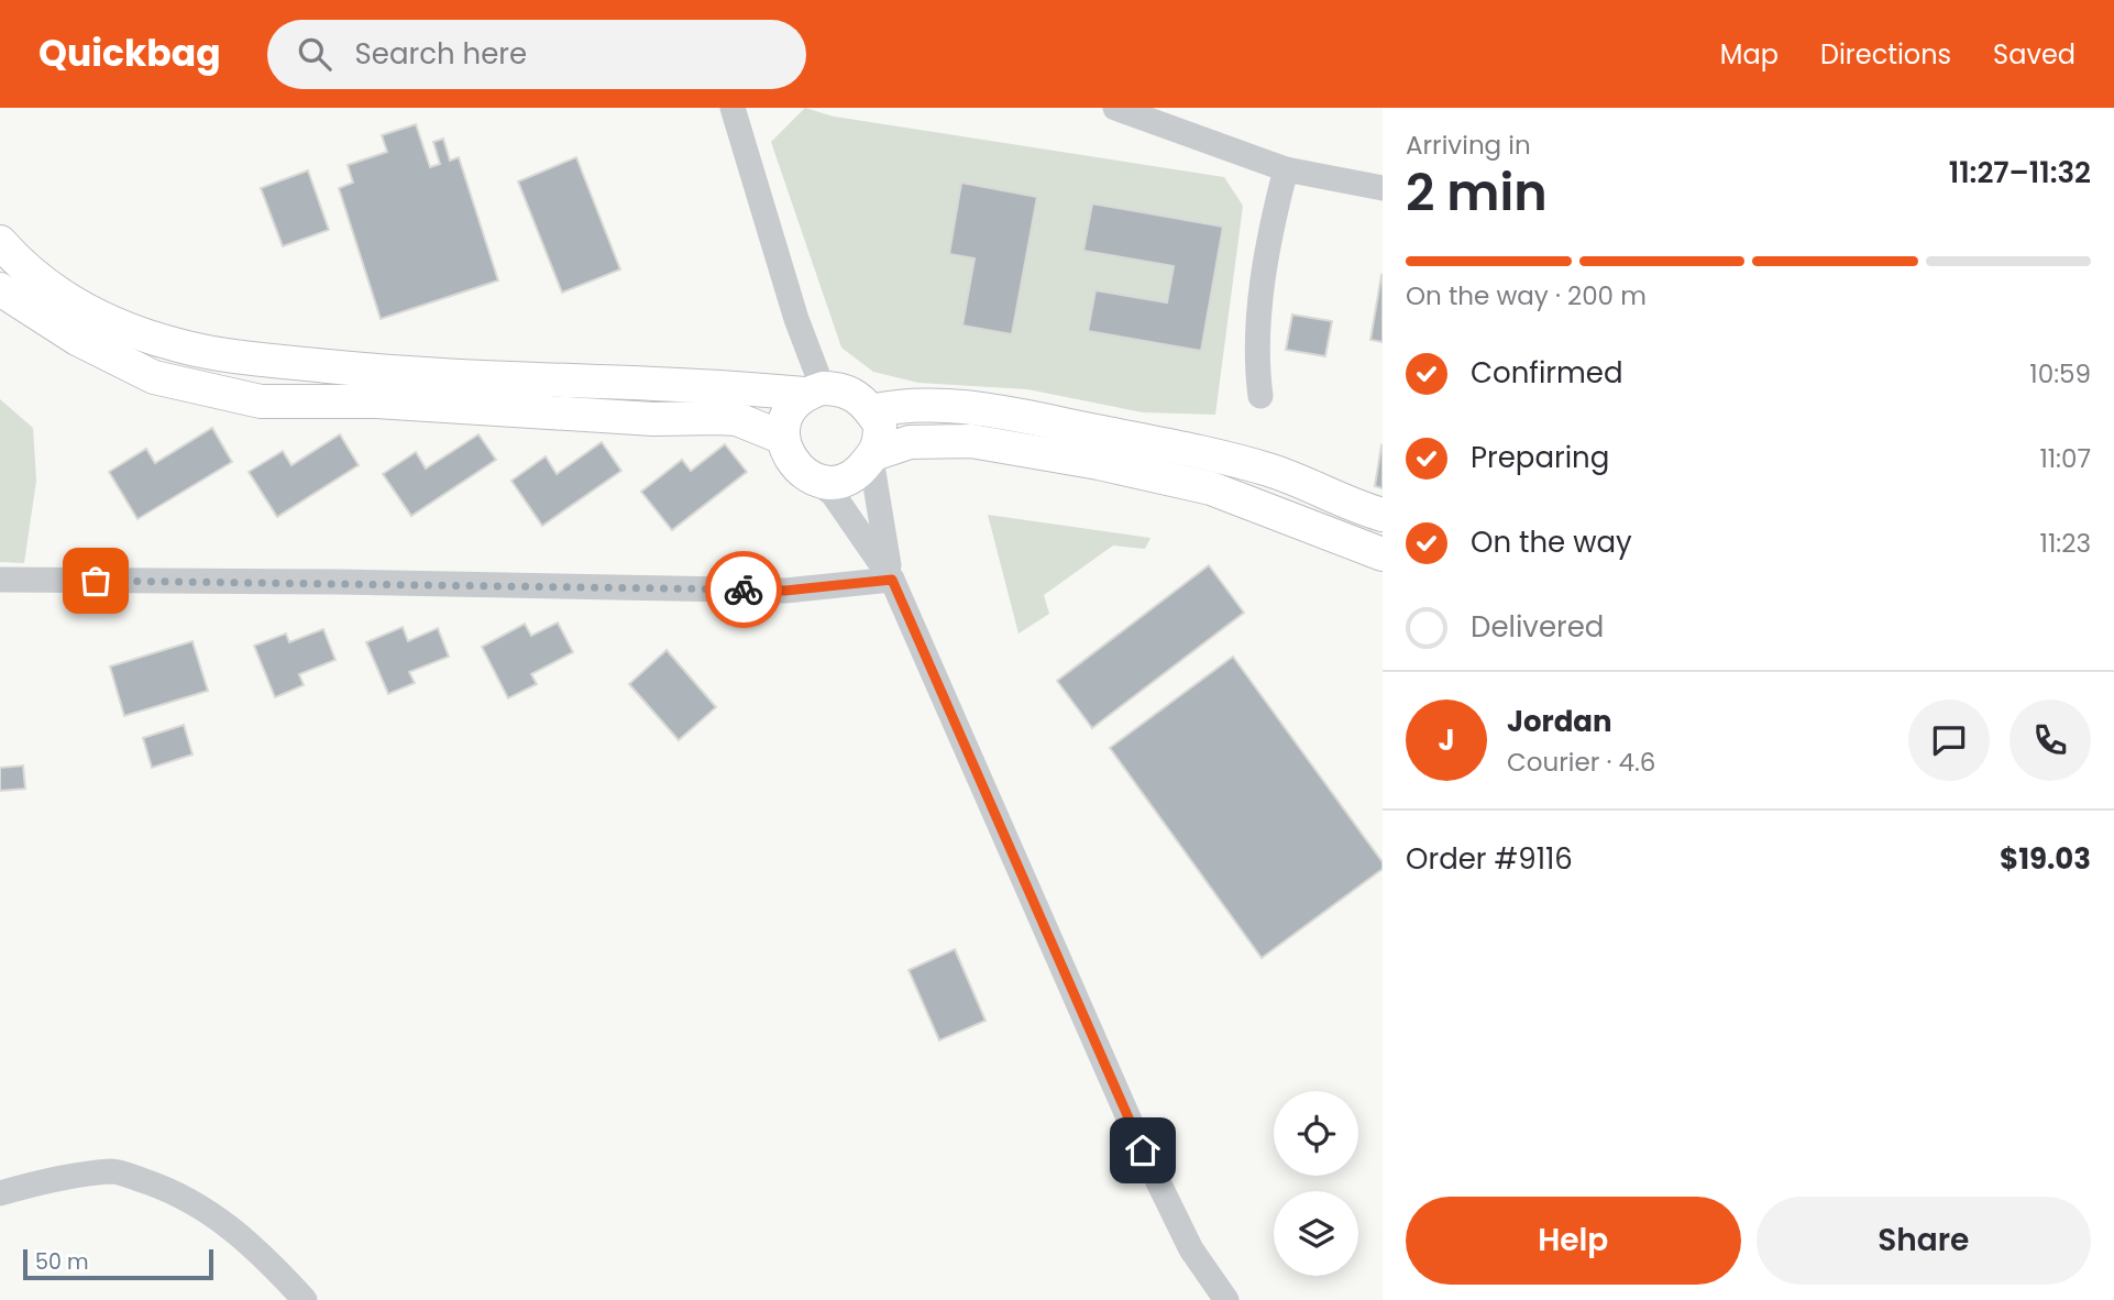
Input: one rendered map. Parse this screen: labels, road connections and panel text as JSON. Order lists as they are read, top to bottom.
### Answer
{
  "scale_bar": "50 m",
  "page": {
    "header": "Quickbag",
    "search": "Search here",
    "nav": ["Map", "Directions", "Saved"],
    "heading": ["2 min", "Arriving in", "11:27–11:32"],
    "panel": [
      "Jordan",
      "Courier · 4.6",
      "Order #9116",
      "$19.03"
    ],
    "bar": "On the way · 200 m",
    "list": [
      ["Confirmed", "10:59"],
      ["Preparing", "11:07"],
      ["On the way", "11:23"],
      "Delivered"
    ],
    "round": "J",
    "buttons": ["Help", "Share"],
    "scale": "50 m"
  }
}
